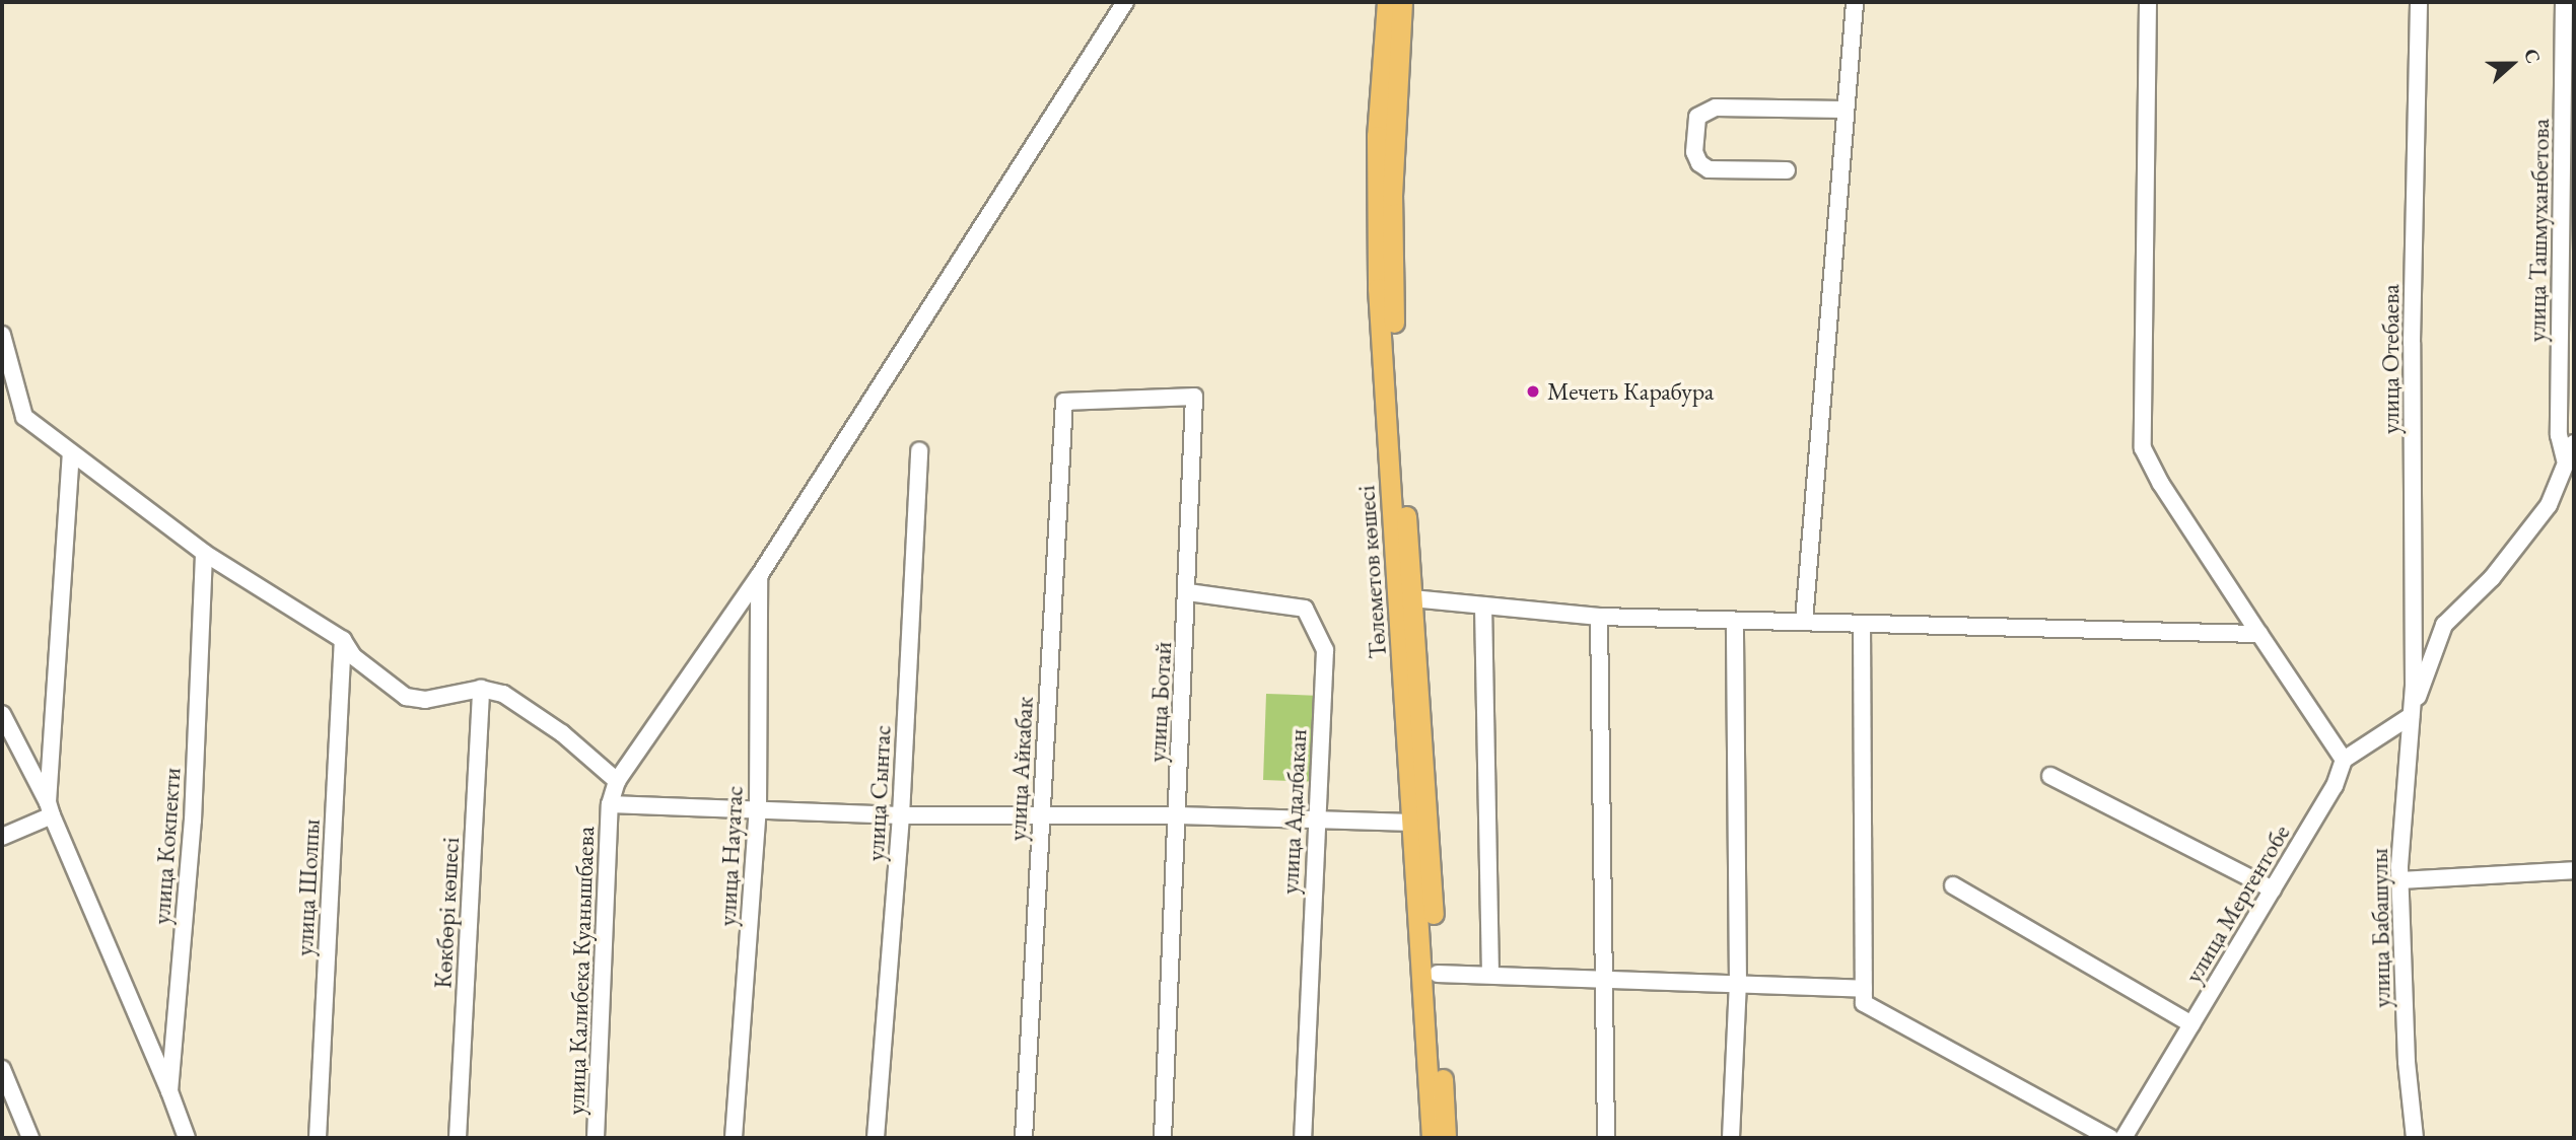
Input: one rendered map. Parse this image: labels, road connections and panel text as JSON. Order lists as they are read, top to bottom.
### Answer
{
  "streets": {
    "main road": ["Төлеметов көшесі"],
    "street": [
      "улица Ташмуханбетова",
      "улица Отебаева",
      "улица Ботай",
      "улица Айкабак",
      "улица Сынтас",
      "улица Адалбакан",
      "улица Кокпекти",
      "улица Науатас",
      "улица Шолпы",
      "улица Мергентобе",
      "Көкбөрі көшесі",
      "улица Бабашулы",
      "улица Калибека Куанышбаева"
    ]
  },
  "crossings": [
    ["улица Отебаева", "улица Бабашулы"],
    ["улица Ботай", "улица Айкабак"],
    ["улица Ботай", "улица Адалбакан"],
    ["улица Науатас", "улица Калибека Куанышбаева"]
  ],
  "places": ["Мечеть Карабура"],
  "north": "right"
}
